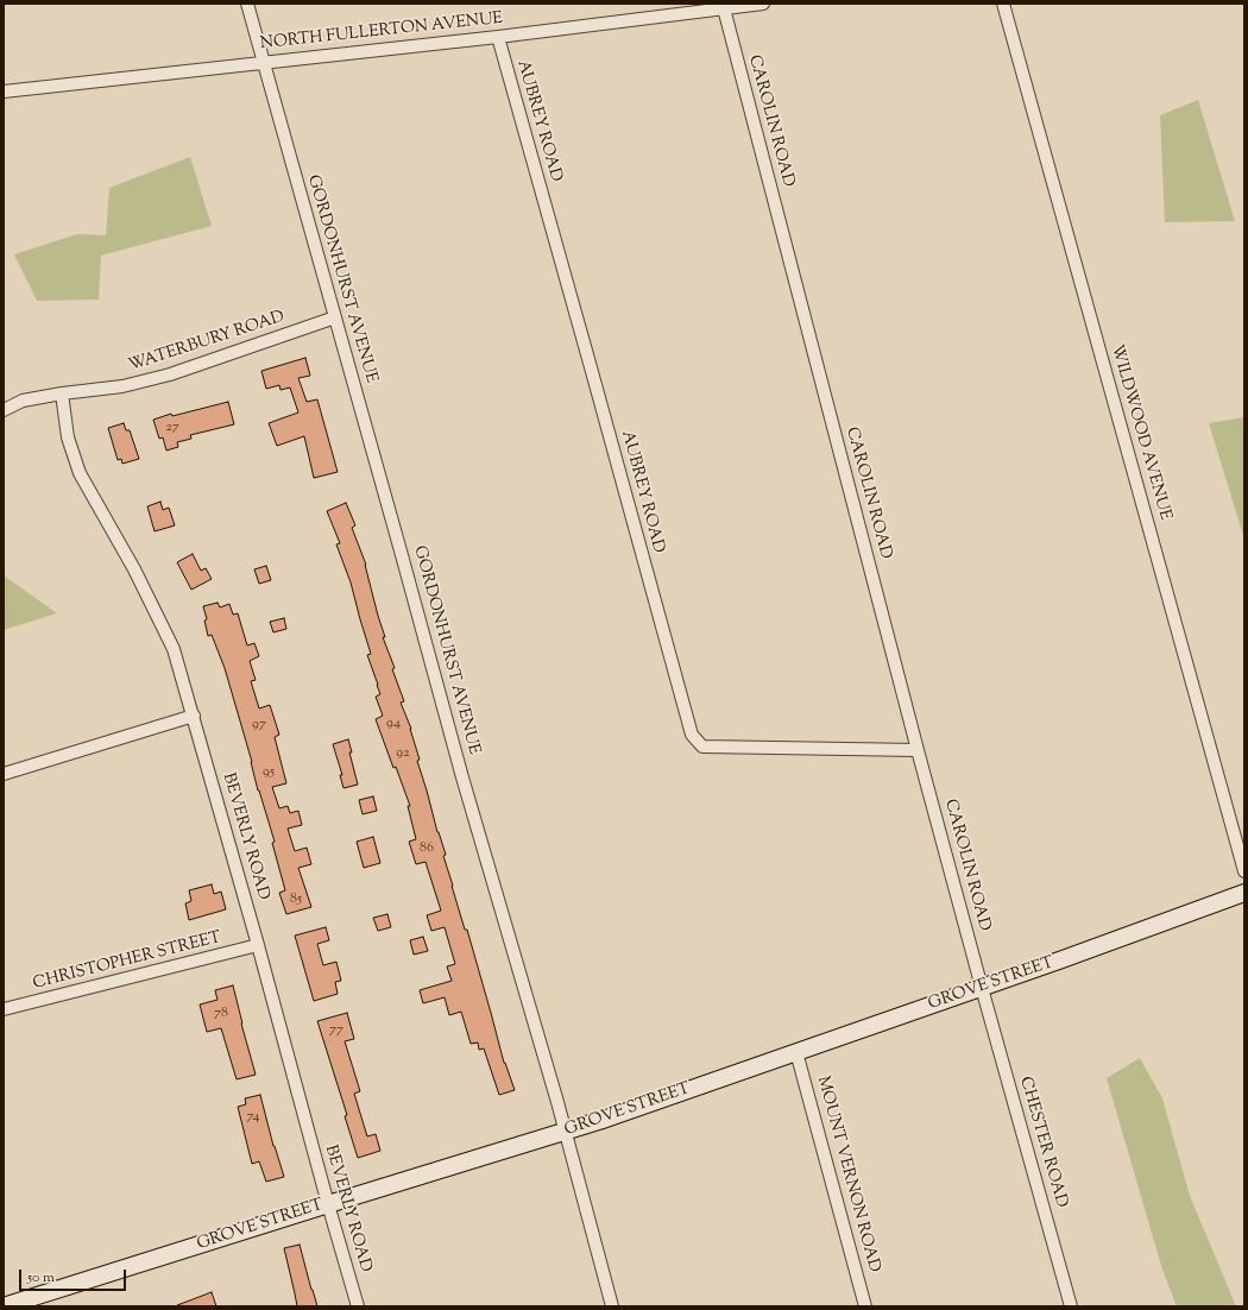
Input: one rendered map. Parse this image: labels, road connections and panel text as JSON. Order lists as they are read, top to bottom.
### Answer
{
  "streets": {
    "main road": ["GROVE STREET"],
    "street": [
      "NORTH FULLERTON AVENUE",
      "AUBREY ROAD",
      "CAROLIN ROAD",
      "GORDONHURST AVENUE",
      "WATERBURY ROAD",
      "WILDWOOD AVENUE",
      "BEVERLY ROAD",
      "CHRISTOPHER STREET",
      "CHESTER ROAD",
      "MOUNT VERNON ROAD"
    ]
  },
  "crossings": [
    ["NORTH FULLERTON AVENUE", "AUBREY ROAD"],
    ["NORTH FULLERTON AVENUE", "CAROLIN ROAD"],
    ["NORTH FULLERTON AVENUE", "GORDONHURST AVENUE"],
    ["AUBREY ROAD", "CAROLIN ROAD"],
    ["CAROLIN ROAD", "GROVE STREET"],
    ["CAROLIN ROAD", "CHESTER ROAD"],
    ["GORDONHURST AVENUE", "WATERBURY ROAD"],
    ["GORDONHURST AVENUE", "GROVE STREET"],
    ["WATERBURY ROAD", "BEVERLY ROAD"],
    ["BEVERLY ROAD", "CHRISTOPHER STREET"],
    ["BEVERLY ROAD", "GROVE STREET"],
    ["GROVE STREET", "CHESTER ROAD"],
    ["GROVE STREET", "MOUNT VERNON ROAD"]
  ],
  "house_numbers": [
    "27",
    "94",
    "97",
    "92",
    "95",
    "86",
    "85",
    "78",
    "77",
    "74"
  ],
  "scale_bar": "50 m"
}
